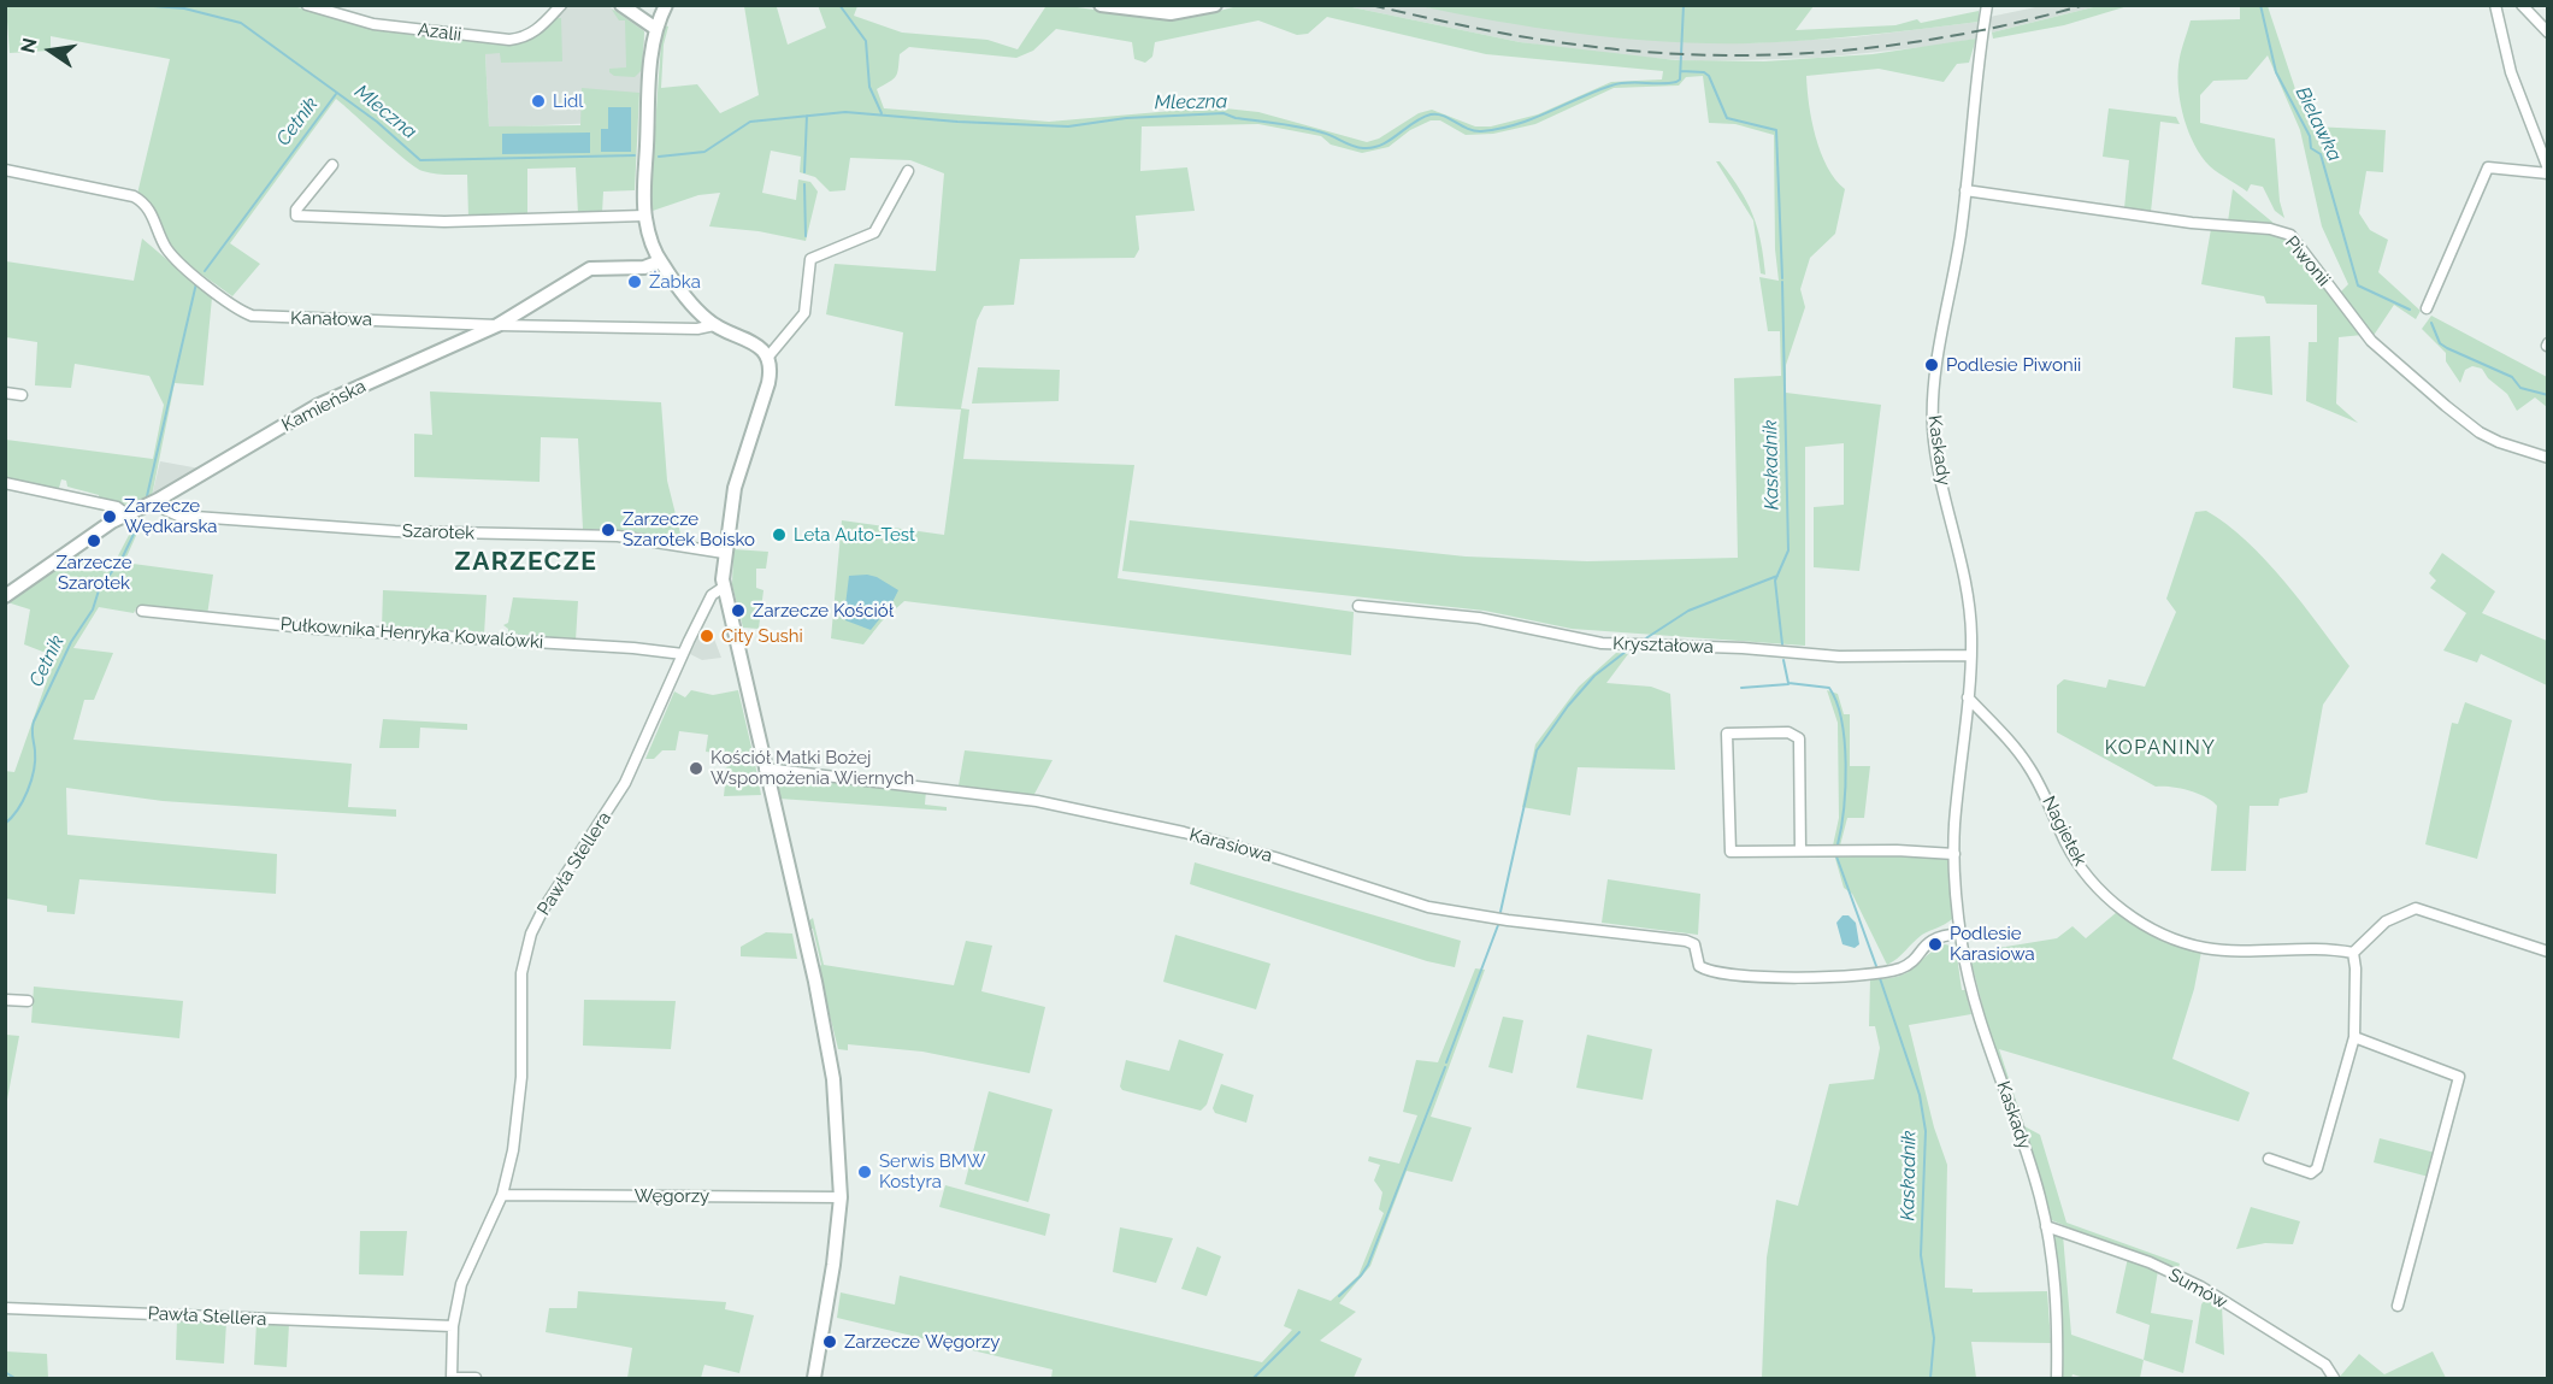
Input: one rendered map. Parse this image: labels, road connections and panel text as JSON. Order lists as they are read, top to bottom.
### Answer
{
  "streets": {
    "street": [
      "Azalii",
      "Piwonii",
      "Kanałowa",
      "Kamieńska",
      "Kaskady",
      "Szarotek",
      "Pułkownika Henryka Kowalówki",
      "Kryształowa",
      "Nagietek",
      "Karasiowa",
      "Pawła Stellera",
      "Węgorzy",
      "Sumów"
    ]
  },
  "crossings": [
    ["Piwonii", "Kaskady"],
    ["Kanałowa", "Kamieńska"],
    ["Kamieńska", "Szarotek"],
    ["Kaskady", "Kryształowa"],
    ["Kaskady", "Nagietek"],
    ["Kaskady", "Karasiowa"],
    ["Kaskady", "Sumów"],
    ["Pułkownika Henryka Kowalówki", "Pawła Stellera"],
    ["Pawła Stellera", "Węgorzy"]
  ],
  "districts": ["ZARZECZE", "KOPANINY"],
  "water": [
    "Mleczna",
    "Cetnik",
    "Bielawka",
    "Kaskadnik"
  ],
  "places": [
    "Lidl",
    "Żabka",
    "Podlesie Piwonii",
    "Zarzecze Wędkarska",
    "Zarzecze Szarotek Boisko",
    "Leta Auto-Test",
    "Zarzecze Szarotek",
    "Zarzecze Kościół",
    "City Sushi",
    "Kościół Matki Bożej Wspomożenia Wiernych",
    "Podlesie Karasiowa",
    "Serwis BMW Kostyra",
    "Zarzecze Węgorzy"
  ],
  "north": "left"
}
